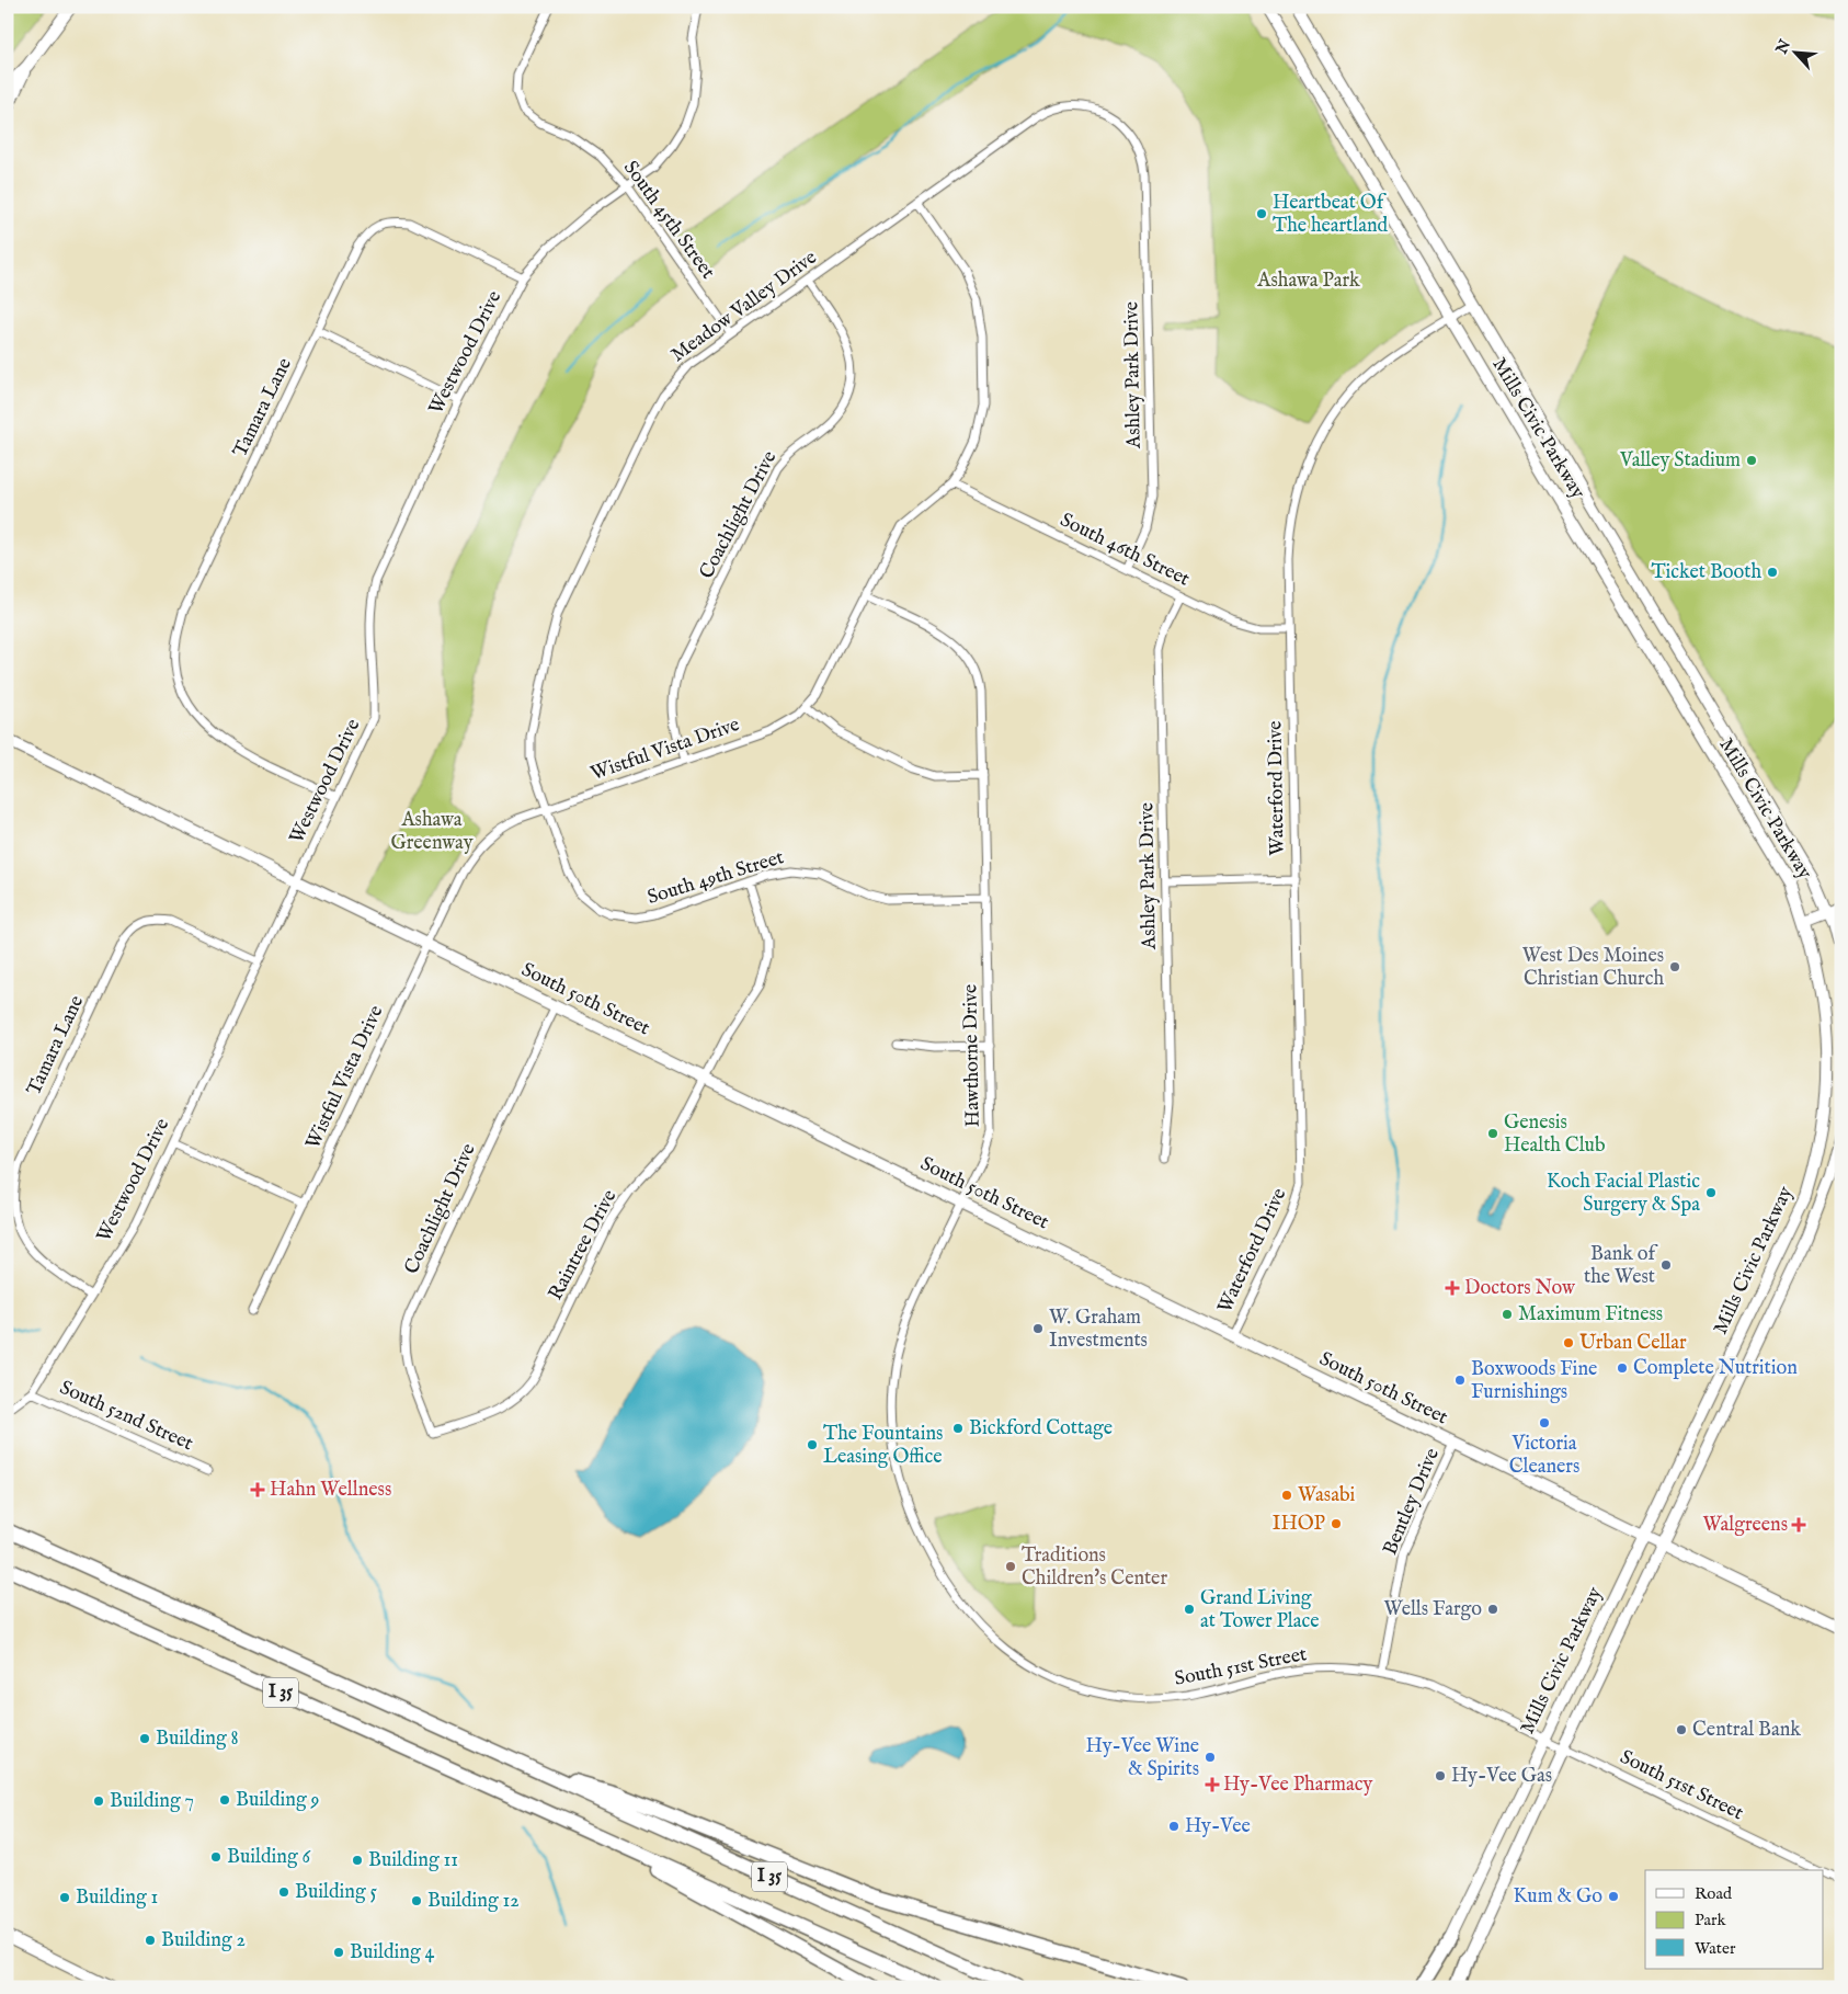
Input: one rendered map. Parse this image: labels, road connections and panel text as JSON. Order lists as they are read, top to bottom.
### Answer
{
  "streets": {
    "highway": ["I 35"],
    "main road": ["Mills Civic Parkway", "South 50th Street"],
    "street": [
      "South 45th Street",
      "Meadow Valley Drive",
      "Westwood Drive",
      "Ashley Park Drive",
      "Tamara Lane",
      "Coachlight Drive",
      "South 46th Street",
      "Wistful Vista Drive",
      "Waterford Drive",
      "South 49th Street",
      "Hawthorne Drive",
      "Raintree Drive",
      "South 52nd Street",
      "Bentley Drive",
      "South 51st Street"
    ]
  },
  "crossings": [
    ["South 45th Street", "Meadow Valley Drive"],
    ["South 45th Street", "Westwood Drive"],
    ["Meadow Valley Drive", "Ashley Park Drive"],
    ["Meadow Valley Drive", "Coachlight Drive"],
    ["Meadow Valley Drive", "Wistful Vista Drive"],
    ["Meadow Valley Drive", "South 49th Street"],
    ["Westwood Drive", "Tamara Lane"],
    ["Westwood Drive", "South 50th Street"],
    ["Westwood Drive", "South 52nd Street"],
    ["Ashley Park Drive", "South 46th Street"],
    ["Mills Civic Parkway", "Waterford Drive"],
    ["Mills Civic Parkway", "South 50th Street"],
    ["Mills Civic Parkway", "South 51st Street"],
    ["Coachlight Drive", "Wistful Vista Drive"],
    ["Coachlight Drive", "South 50th Street"],
    ["Coachlight Drive", "Raintree Drive"],
    ["South 46th Street", "Wistful Vista Drive"],
    ["South 46th Street", "Waterford Drive"],
    ["Wistful Vista Drive", "South 49th Street"],
    ["Wistful Vista Drive", "South 50th Street"],
    ["Wistful Vista Drive", "Hawthorne Drive"],
    ["Waterford Drive", "South 50th Street"],
    ["South 49th Street", "Hawthorne Drive"],
    ["South 49th Street", "Raintree Drive"],
    ["South 50th Street", "Hawthorne Drive"],
    ["South 50th Street", "Raintree Drive"],
    ["South 50th Street", "Bentley Drive"],
    ["Hawthorne Drive", "South 51st Street"],
    ["Bentley Drive", "South 51st Street"]
  ],
  "parks": ["Ashawa Park", "Ashawa Greenway"],
  "places": {
    "other": [
      "Heartbeat Of The heartland",
      "Valley Stadium",
      "Ticket Booth",
      "West Des Moines Christian Church",
      "Genesis Health Club",
      "Koch Facial Plastic Surgery & Spa",
      "Bank of the West",
      "Maximum Fitness",
      "W. Graham Investments",
      "Urban Cellar",
      "Complete Nutrition",
      "Boxwoods Fine Furnishings",
      "Victoria Cleaners",
      "Bickford Cottage",
      "The Fountains Leasing Office",
      "Wasabi",
      "IHOP",
      "Traditions Children's Center",
      "Grand Living at Tower Place",
      "Wells Fargo",
      "Central Bank",
      "Building 8",
      "Hy-Vee Wine & Spirits",
      "Hy-Vee Gas",
      "Building 9",
      "Building 7",
      "Hy-Vee",
      "Building 6",
      "Building 11",
      "Building 5",
      "Kum & Go",
      "Building 1",
      "Building 12",
      "Building 2",
      "Building 4"
    ],
    "health": [
      "Doctors Now",
      "Hahn Wellness",
      "Walgreens",
      "Hy-Vee Pharmacy"
    ]
  },
  "legend": ["Road", "Park", "Water"],
  "north": "top left"
}
